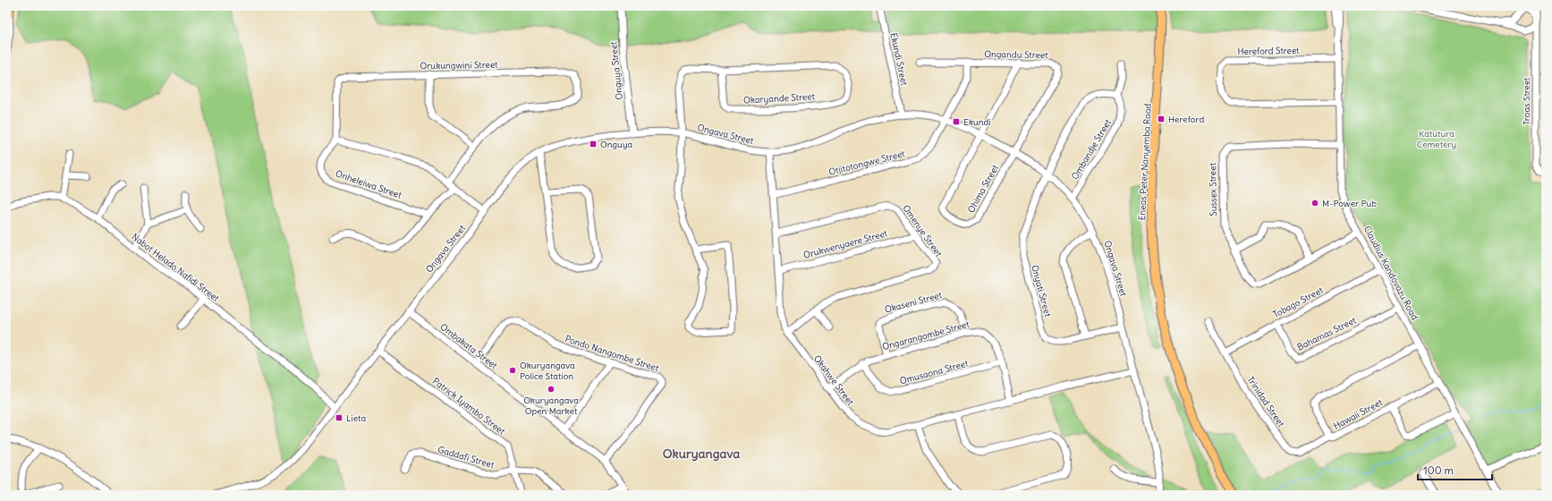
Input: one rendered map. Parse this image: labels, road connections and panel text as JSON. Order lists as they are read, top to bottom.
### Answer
{
  "streets": {
    "main road": ["Eneas Peter Nanyemba Road"],
    "street": [
      "Hereford Street",
      "Ongandu Street",
      "Ekundi Street",
      "Orukungwini Street",
      "Onguya Street",
      "Okaryande Street",
      "Troas Street",
      "Ongava Street",
      "Ombandje Street",
      "Otjitotongwe Street",
      "Onheleiwa Street",
      "Ohima Street",
      "Sussex Street",
      "Omenye Street",
      "Orukwenyaere Street",
      "Nabot Helado Nafidi Street",
      "Claudius Kandovazu Road",
      "Onyati Street",
      "Okaseni Street",
      "Tobago Street",
      "Bahamas Street",
      "Ongarangombe Street",
      "Ombakata Street",
      "Pondo Nangombe Street",
      "Omusaona Street",
      "Okahwe Street",
      "Trinidad Street",
      "Patrick Iyambo Street",
      "Hawaii Street",
      "Gaddafi Street"
    ]
  },
  "crossings": [
    ["Hereford Street", "Claudius Kandovazu Road"],
    ["Ongandu Street", "Ongava Street"],
    ["Ongandu Street", "Otjitotongwe Street"],
    ["Ongandu Street", "Ohima Street"],
    ["Ekundi Street", "Ongava Street"],
    ["Orukungwini Street", "Onheleiwa Street"],
    ["Onguya Street", "Ongava Street"],
    ["Okaryande Street", "Ongava Street"],
    ["Ongava Street", "Ombandje Street"],
    ["Ongava Street", "Otjitotongwe Street"],
    ["Ongava Street", "Ohima Street"],
    ["Ongava Street", "Nabot Helado Nafidi Street"],
    ["Ongava Street", "Onyati Street"],
    ["Ongava Street", "Ombakata Street"],
    ["Ongava Street", "Okahwe Street"],
    ["Ongava Street", "Patrick Iyambo Street"],
    ["Otjitotongwe Street", "Okahwe Street"],
    ["Sussex Street", "Claudius Kandovazu Road"],
    ["Omenye Street", "Orukwenyaere Street"],
    ["Omenye Street", "Okahwe Street"],
    ["Orukwenyaere Street", "Okahwe Street"],
    ["Claudius Kandovazu Road", "Tobago Street"],
    ["Claudius Kandovazu Road", "Bahamas Street"],
    ["Claudius Kandovazu Road", "Hawaii Street"],
    ["Okaseni Street", "Ongarangombe Street"],
    ["Tobago Street", "Bahamas Street"],
    ["Tobago Street", "Trinidad Street"],
    ["Ongarangombe Street", "Omusaona Street"],
    ["Ongarangombe Street", "Okahwe Street"],
    ["Ombakata Street", "Pondo Nangombe Street"],
    ["Trinidad Street", "Hawaii Street"],
    ["Patrick Iyambo Street", "Gaddafi Street"]
  ],
  "districts": ["Okuryangava"],
  "parks": ["Katutura Cemetery"],
  "places": {
    "transit": [
      "Hereford",
      "Ekundi",
      "Onguya",
      "Lieta"
    ],
    "other": ["M-Power Pub", "Okuryangava Police Station", "Okuryangava Open Market"]
  },
  "scale_bar": "100 m"
}
